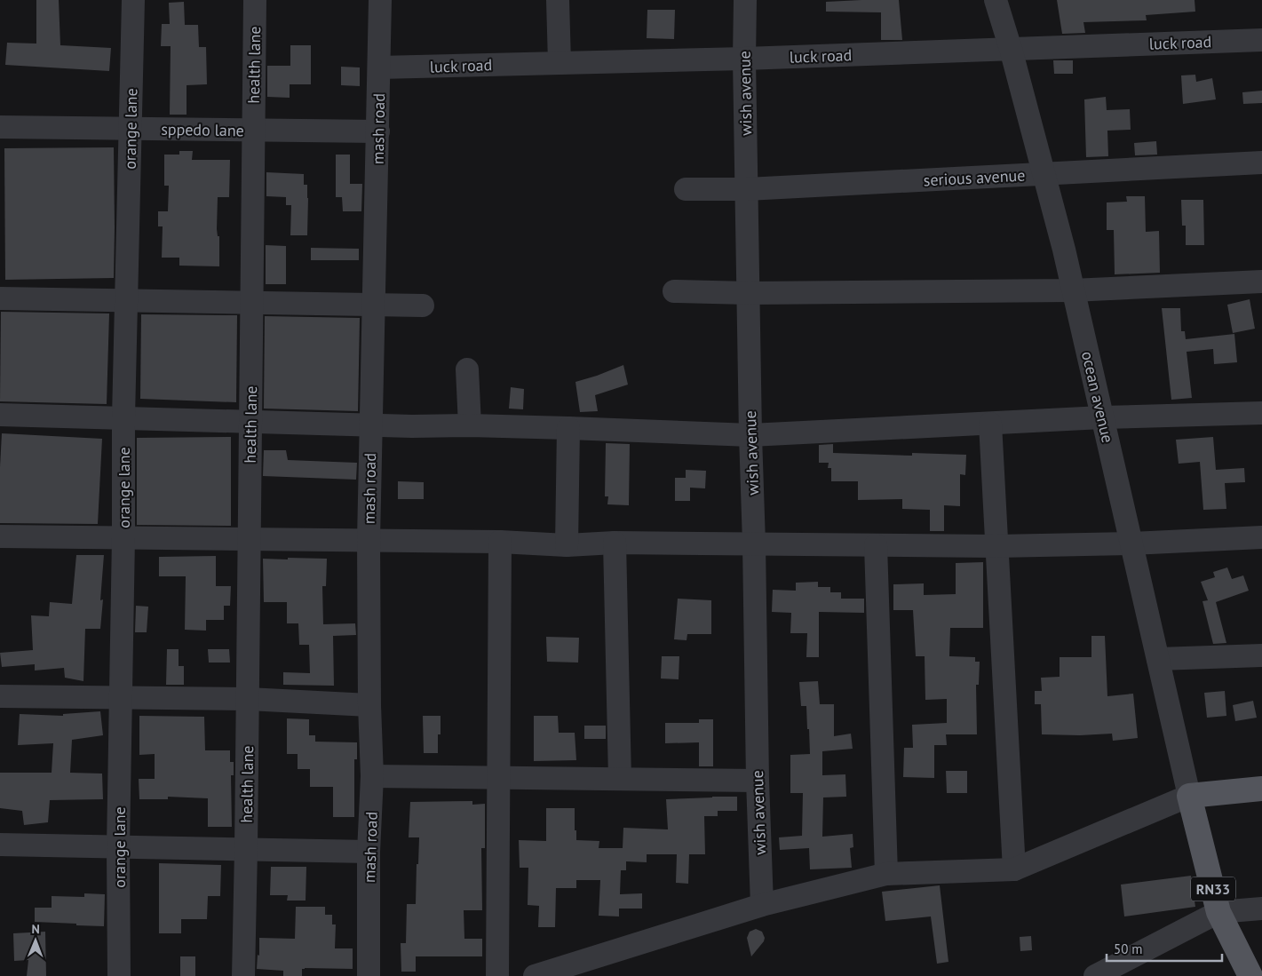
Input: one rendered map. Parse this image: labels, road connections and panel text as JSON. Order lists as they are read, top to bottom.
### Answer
{
  "streets": {
    "main road": ["RN33"],
    "street": [
      "luck road",
      "health lane",
      "wish avenue",
      "orange lane",
      "mash road",
      "sppedo lane",
      "serious avenue",
      "ocean avenue"
    ]
  },
  "crossings": [
    ["luck road", "wish avenue"],
    ["luck road", "mash road"],
    ["luck road", "ocean avenue"],
    ["health lane", "sppedo lane"],
    ["wish avenue", "serious avenue"],
    ["orange lane", "sppedo lane"],
    ["mash road", "sppedo lane"],
    ["serious avenue", "ocean avenue"],
    ["ocean avenue", "RN33"]
  ],
  "scale_bar": "50 m",
  "north": "top"
}
